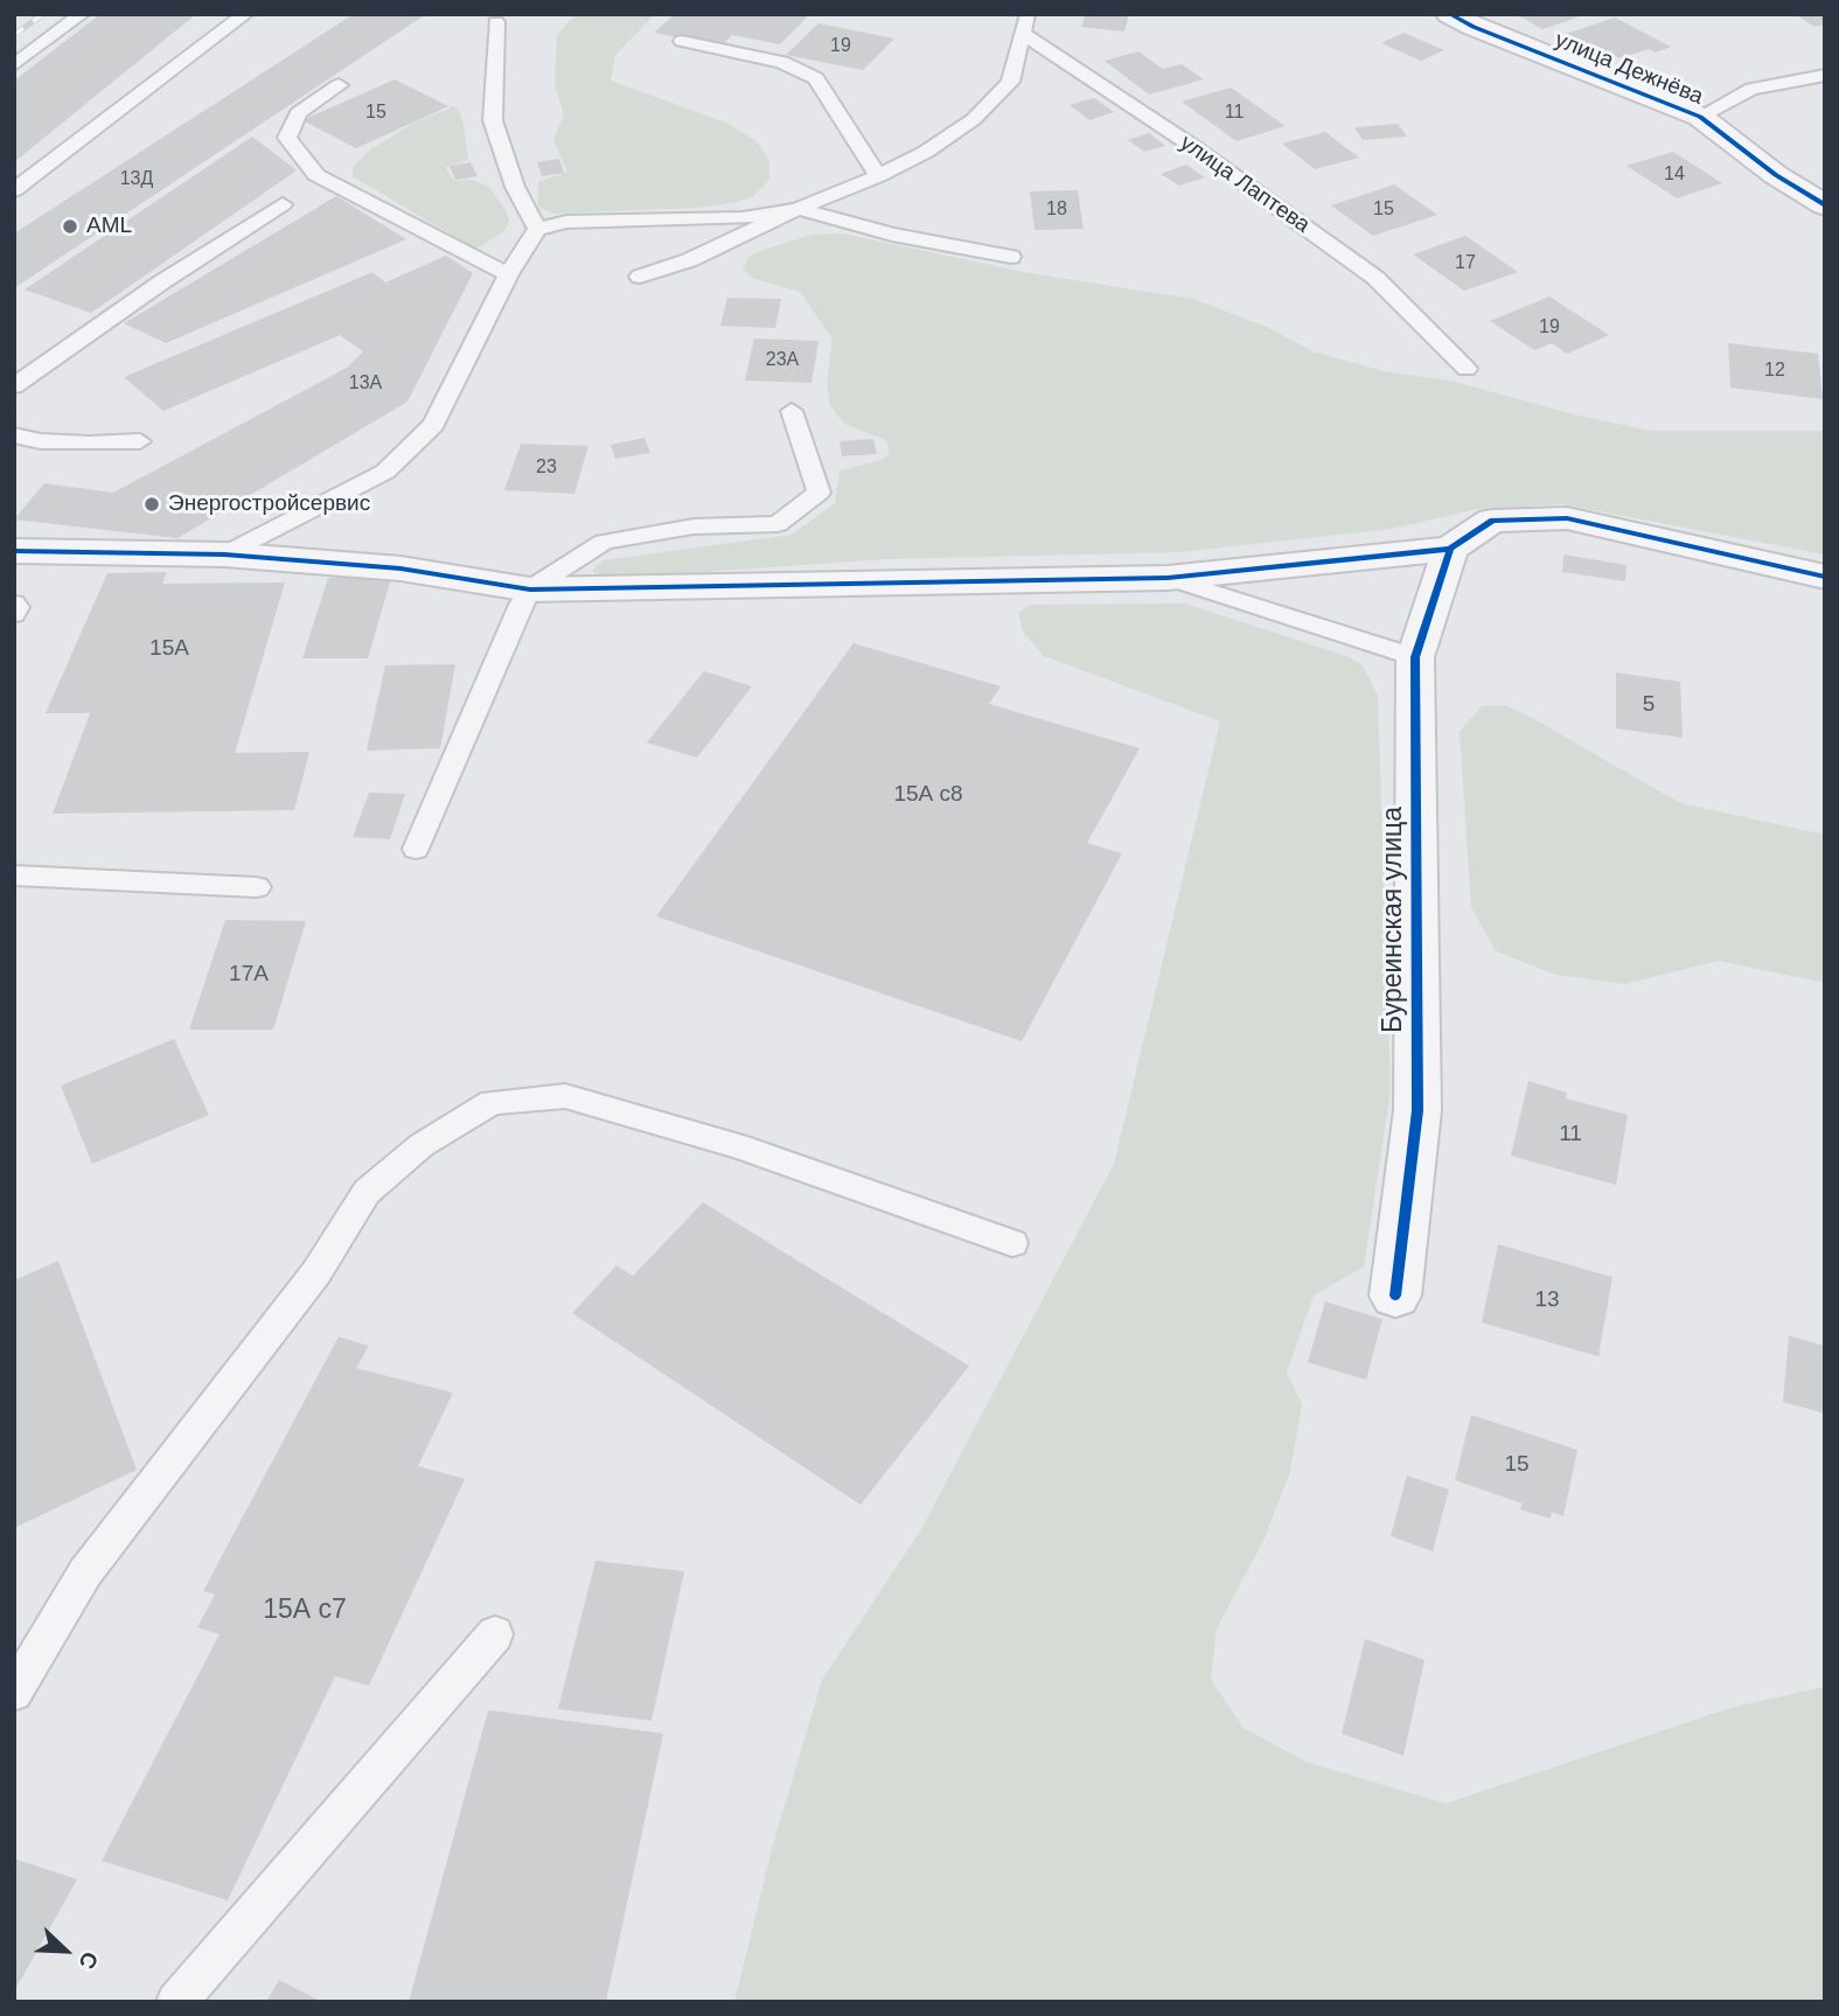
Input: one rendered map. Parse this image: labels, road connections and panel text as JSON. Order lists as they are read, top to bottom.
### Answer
{
  "streets": {
    "street": ["улица Дежнёва", "Буреинская улица"],
    "lane": ["улица Лаптева"]
  },
  "places": ["AML", "Энергостройсервис"],
  "house_numbers": [
    "19",
    "15",
    "11",
    "14",
    "13Д",
    "18",
    "15",
    "17",
    "19",
    "23А",
    "12",
    "13А",
    "23",
    "15А",
    "5",
    "15А с8",
    "17А",
    "11",
    "13",
    "15",
    "15А с7"
  ],
  "north": "bottom right"
}
